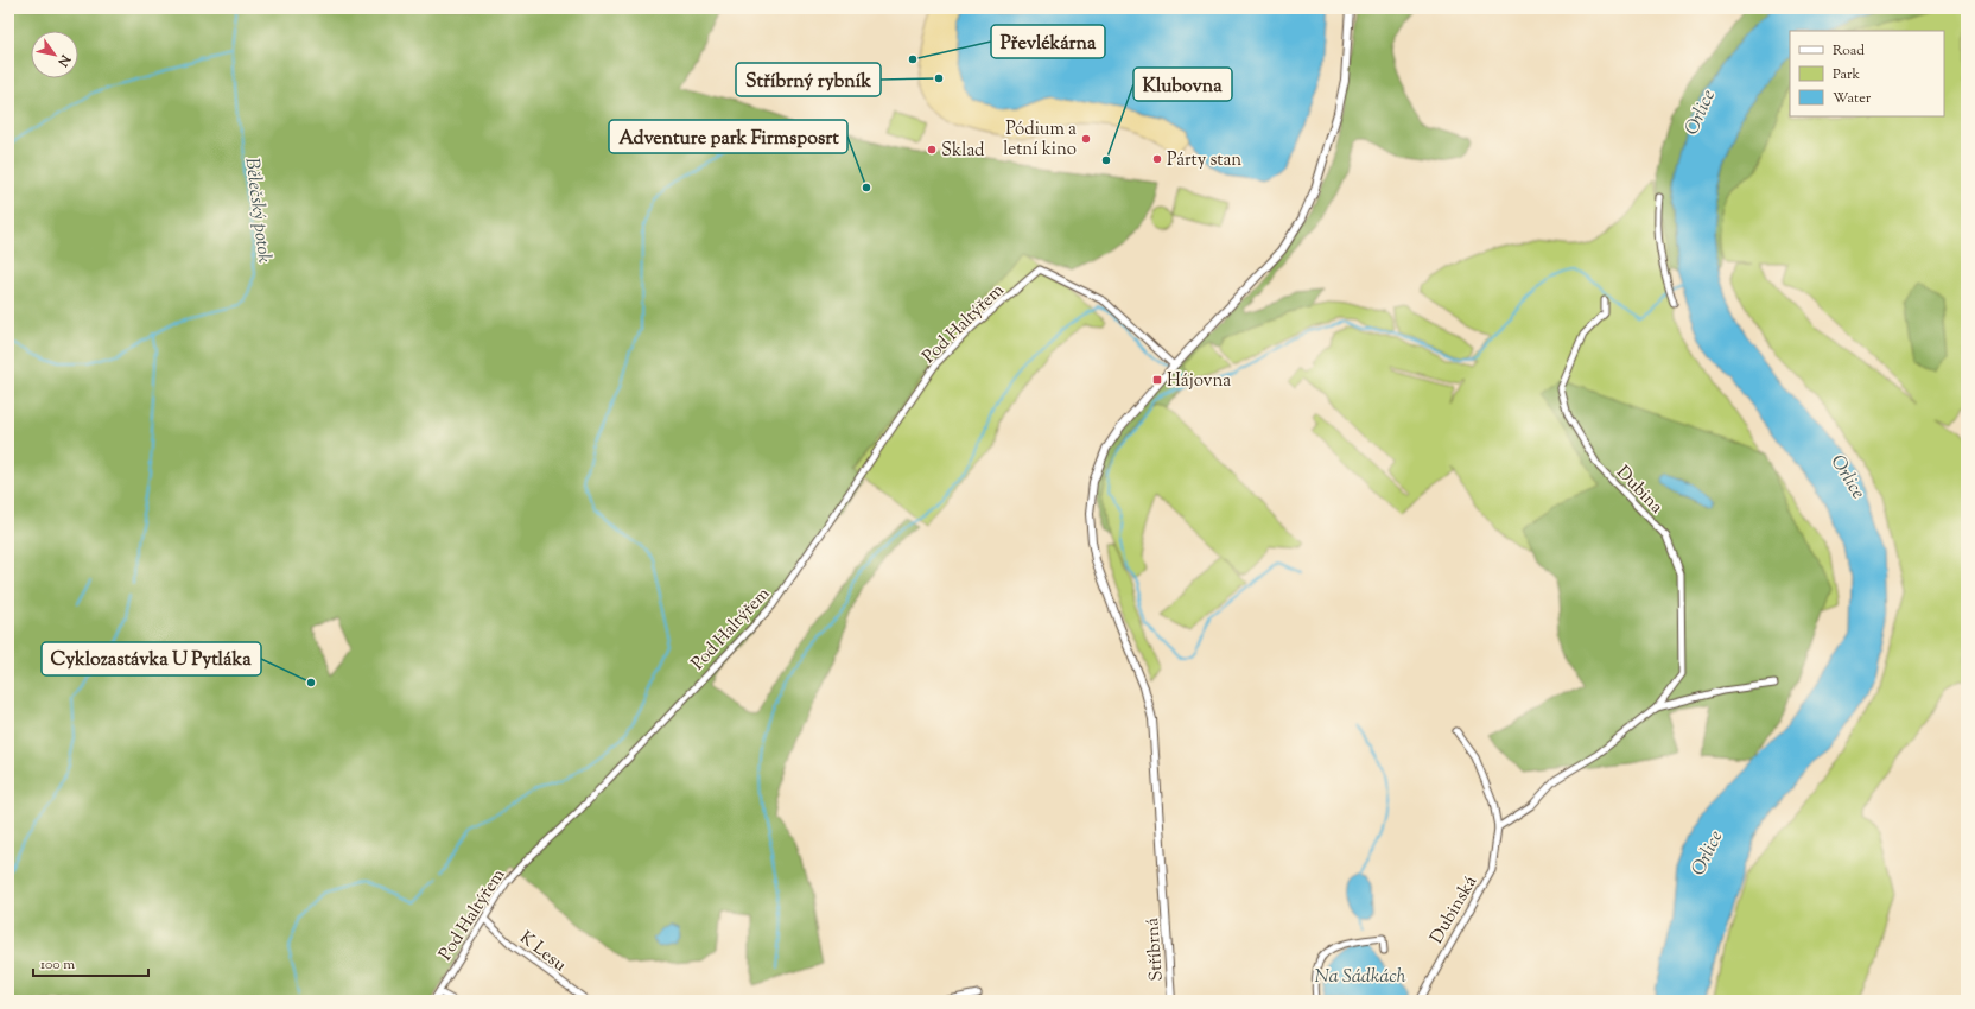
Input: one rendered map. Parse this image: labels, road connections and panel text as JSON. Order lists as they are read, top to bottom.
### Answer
{
  "streets": {
    "street": [
      "Pod Haltýřem",
      "Dubina",
      "Dubinská",
      "Stříbrná",
      "K Lesu"
    ]
  },
  "crossings": [
    ["Pod Haltýřem", "Stříbrná"],
    ["Pod Haltýřem", "K Lesu"],
    ["Dubina", "Dubinská"]
  ],
  "water": ["Orlice", "Bělečský potok", "Na Sádkách"],
  "places": {
    "other": [
      "Převlékárna",
      "Stříbrný rybník",
      "Pódium a letní kino",
      "Sklad",
      "Párty stan",
      "Klubovna",
      "Adventure park Firmsposrt",
      "Cyklozastávka U Pytláka"
    ],
    "transit": ["Hájovna"]
  },
  "legend": ["Road", "Park", "Water"],
  "scale_bar": "100 m",
  "north": "bottom right"
}
